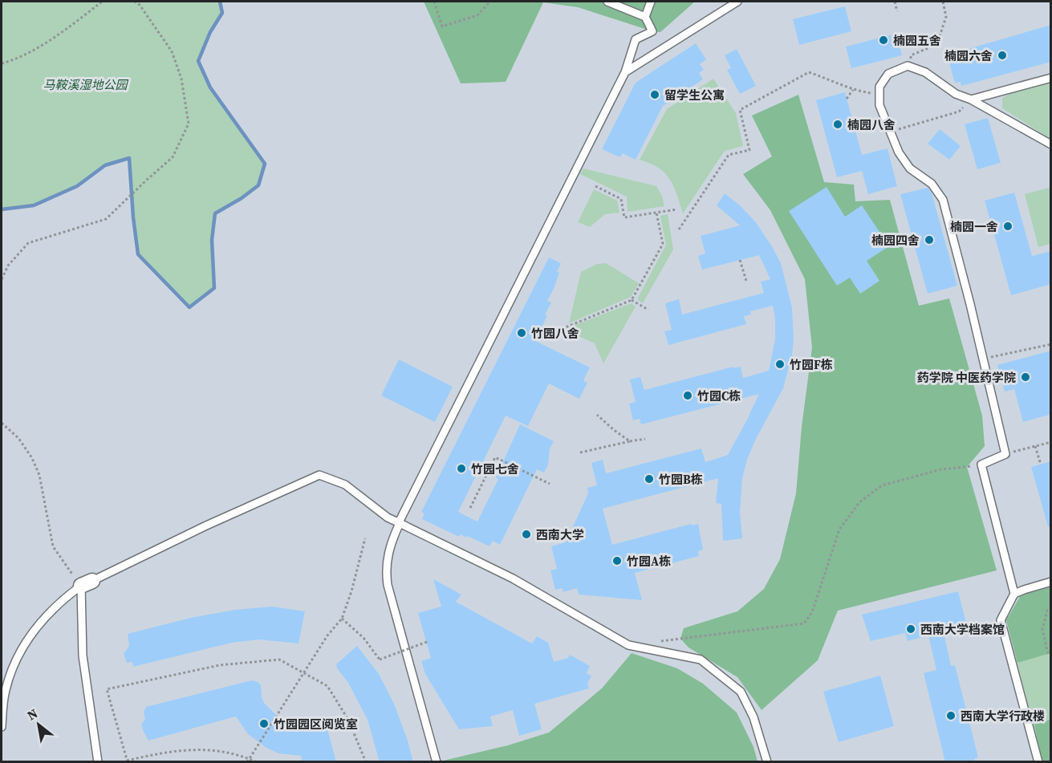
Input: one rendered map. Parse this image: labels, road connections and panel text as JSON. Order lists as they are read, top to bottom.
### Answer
{
  "parks": ["马鞍溪湿地公园"],
  "places": [
    "楠园五舍",
    "楠园六舍",
    "留学生公寓",
    "楠园八舍",
    "楠园一舍",
    "楠园四舍",
    "竹园八舍",
    "竹园F栋",
    "药学院 中医药学院",
    "竹园C栋",
    "竹园七舍",
    "竹园B栋",
    "西南大学",
    "竹园A栋",
    "西南大学档案馆",
    "西南大学行政楼",
    "竹园园区阅览室"
  ],
  "north": "top left"
}
